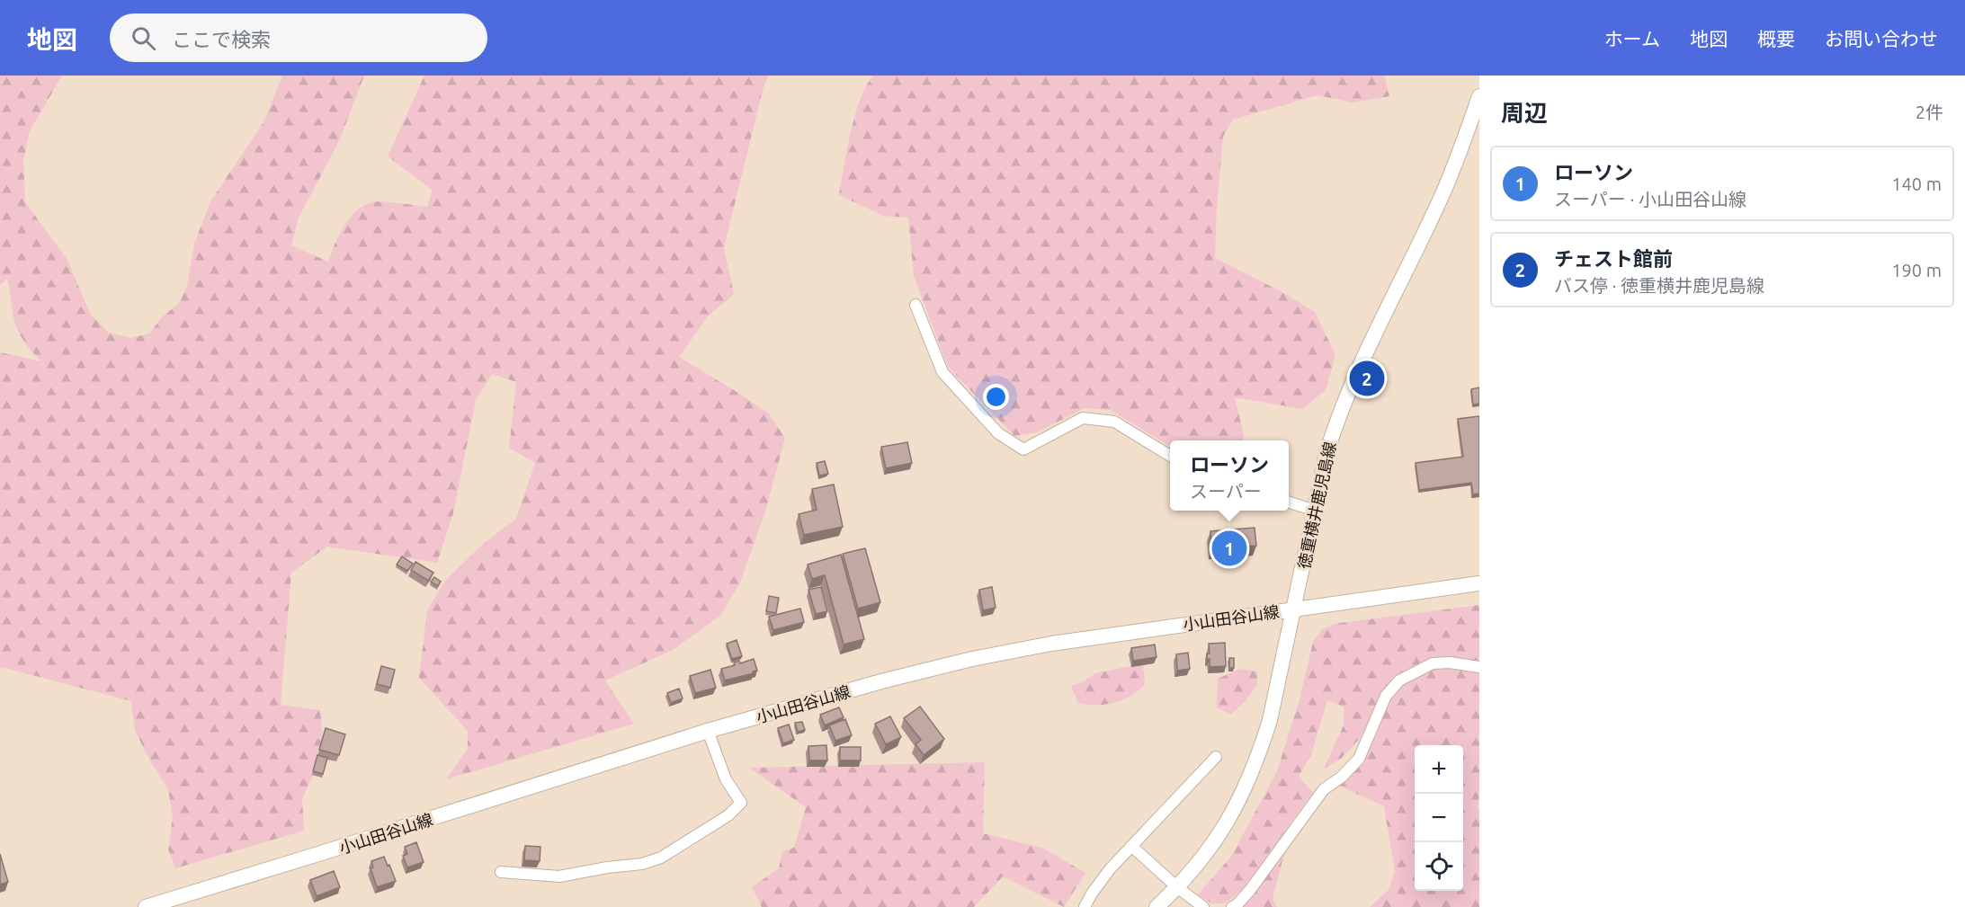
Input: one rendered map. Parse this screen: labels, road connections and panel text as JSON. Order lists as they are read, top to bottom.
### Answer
{
  "streets": {
    "main road": ["徳重横井鹿児島線", "小山田谷山線"]
  },
  "crossings": [
    ["徳重横井鹿児島線", "小山田谷山線"]
  ],
  "page": {
    "header": "地図",
    "search": "ここで検索",
    "nav": [
      "ホーム",
      "地図",
      "概要",
      "お問い合わせ"
    ],
    "heading": ["周辺", "2件"],
    "list": [
      {
        "mark": "1",
        "name": "ローソン",
        "note": "スーパー · 小山田谷山線",
        "value": "140 m"
      },
      {
        "mark": "2",
        "name": "チェスト館前",
        "note": "バス停 · 徳重横井鹿児島線",
        "value": "190 m"
      }
    ],
    "pins": ["2", "1"],
    "popup": ["ローソン", "スーパー"],
    "map_buttons": ["+", "−"]
  }
}
